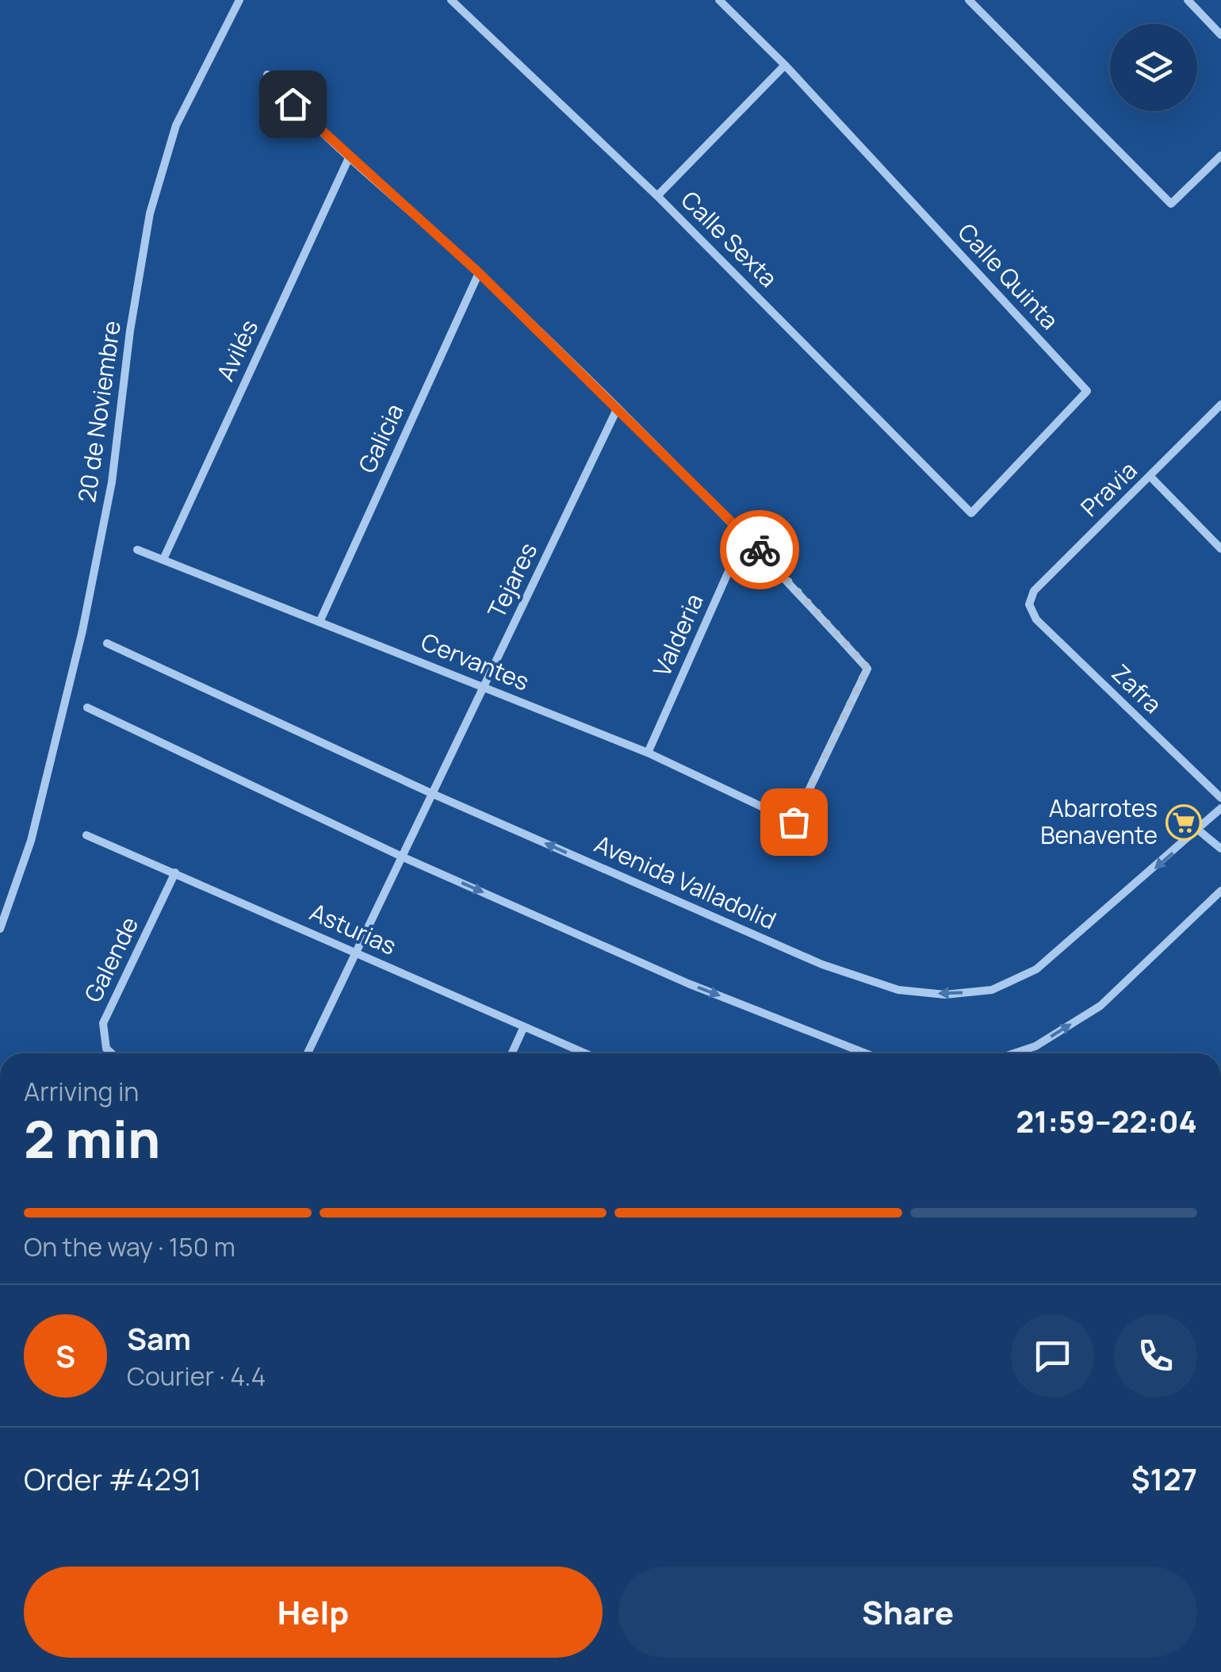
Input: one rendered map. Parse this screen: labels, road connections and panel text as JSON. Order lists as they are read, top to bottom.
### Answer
{
  "streets": {
    "street": [
      "Calle Sexta",
      "Calle Quinta",
      "Avilés",
      "20 de Noviembre",
      "Galicia",
      "Pravia",
      "Tejares",
      "Valderia",
      "Cervantes",
      "Zafra",
      "Avenida Valladolid",
      "Asturias",
      "Galende"
    ]
  },
  "crossings": [
    ["Calle Sexta", "Calle Quinta"],
    ["Avilés", "Cervantes"],
    ["Galicia", "Cervantes"],
    ["Pravia", "Zafra"],
    ["Tejares", "Cervantes"],
    ["Tejares", "Avenida Valladolid"],
    ["Tejares", "Asturias"],
    ["Valderia", "Cervantes"],
    ["Asturias", "Galende"]
  ],
  "places": {
    "supermarket": ["Abarrotes Benavente"]
  },
  "page": {
    "heading": ["2 min", "Arriving in", "21:59–22:04"],
    "panel": [
      "Sam",
      "Courier · 4.4",
      "Order #4291",
      "$127"
    ],
    "bar": "On the way · 150 m",
    "round": "S",
    "buttons": ["Help", "Share"]
  }
}
